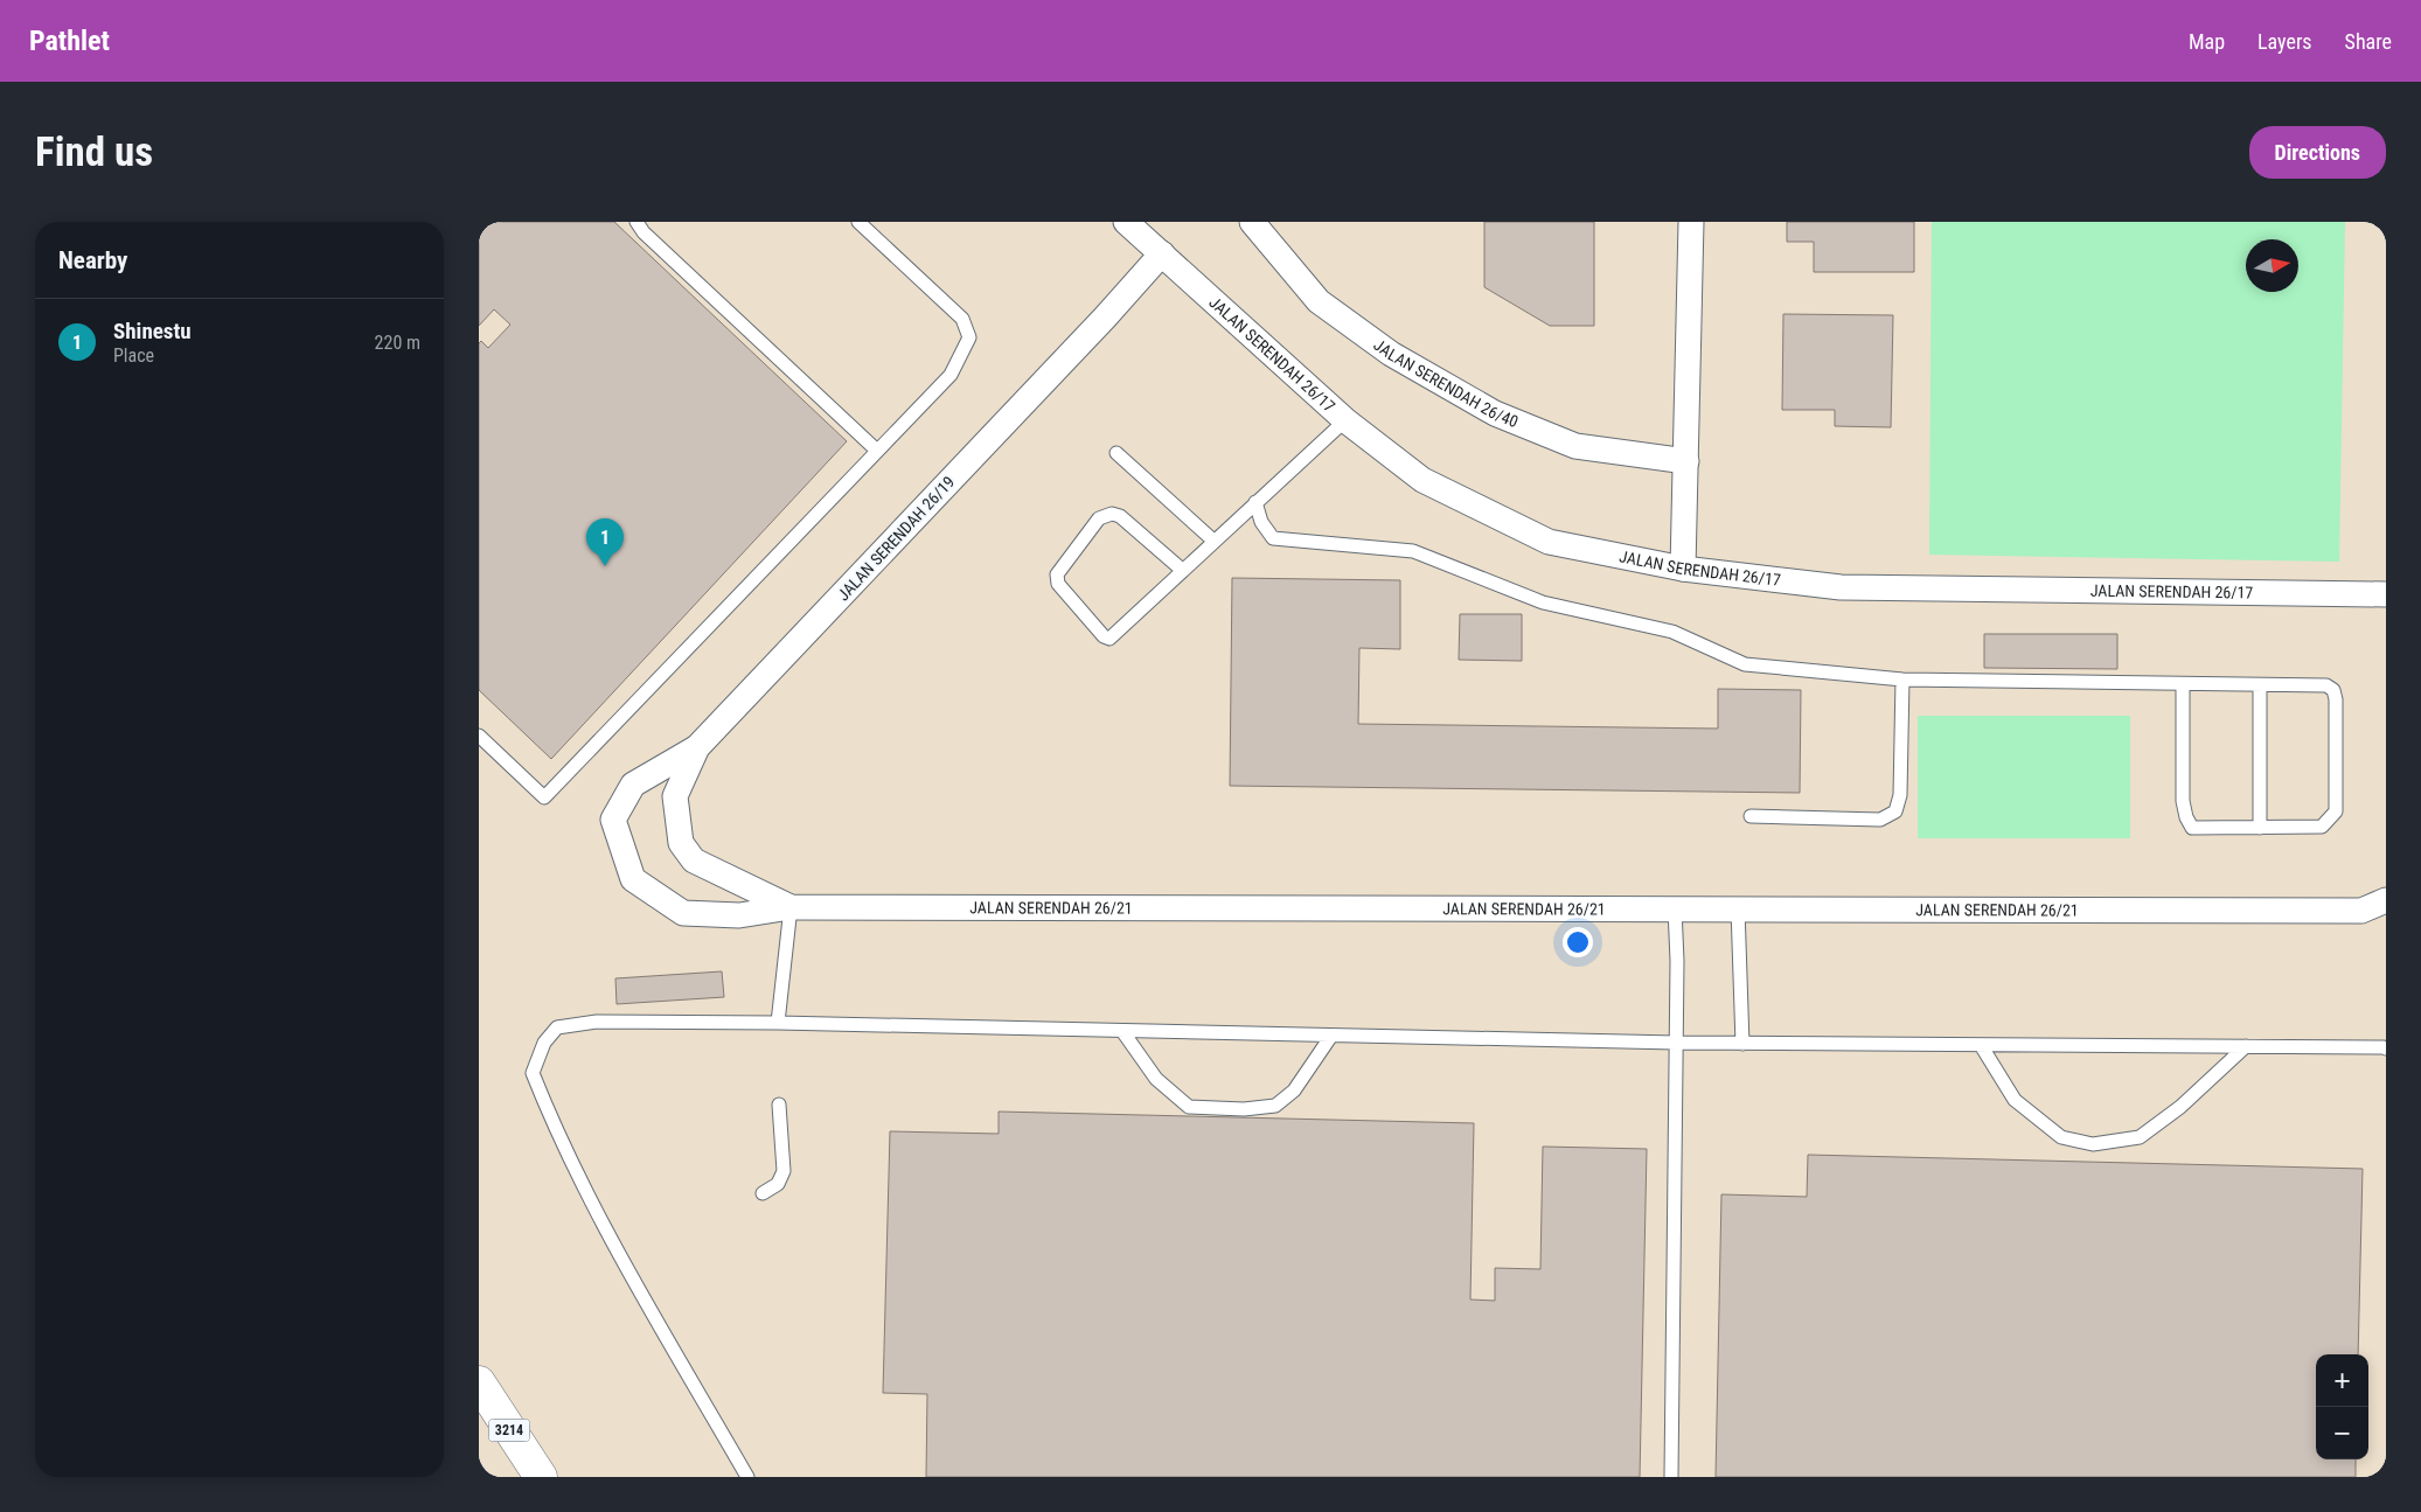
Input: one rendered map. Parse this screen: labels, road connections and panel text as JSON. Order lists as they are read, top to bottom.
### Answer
{
  "streets": {
    "main road": ["3214"],
    "street": [
      "JALAN SERENDAH 26/17",
      "JALAN SERENDAH 26/40",
      "JALAN SERENDAH 26/19",
      "JALAN SERENDAH 26/21"
    ]
  },
  "crossings": [
    ["JALAN SERENDAH 26/17", "JALAN SERENDAH 26/19"],
    ["JALAN SERENDAH 26/19", "JALAN SERENDAH 26/21"]
  ],
  "north": "right",
  "page": {
    "header": "Pathlet",
    "nav": ["Map", "Layers", "Share"],
    "buttons": "Directions",
    "title": "Find us",
    "heading": "Nearby",
    "list": [
      {
        "mark": "1",
        "name": "Shinestu",
        "note": "Place",
        "value": "220 m"
      }
    ],
    "pins": "1",
    "map_buttons": ["+", "−"]
  }
}
